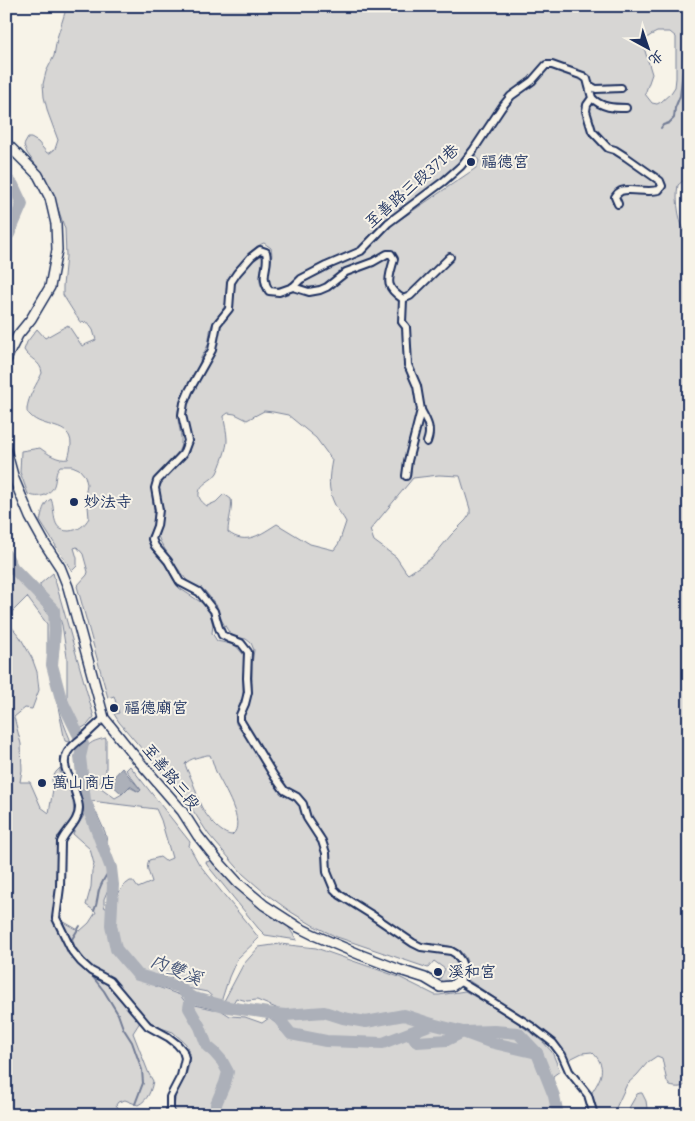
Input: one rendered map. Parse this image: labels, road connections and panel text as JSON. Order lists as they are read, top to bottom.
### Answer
{
  "streets": {
    "street": ["至善路三段371巷", "至善路三段"]
  },
  "crossings": [
    ["至善路三段371巷", "至善路三段"]
  ],
  "water": ["內雙溪"],
  "places": [
    "福德宮",
    "妙法寺",
    "福德廟宮",
    "萬山商店",
    "溪和宮"
  ],
  "north": "bottom right"
}
